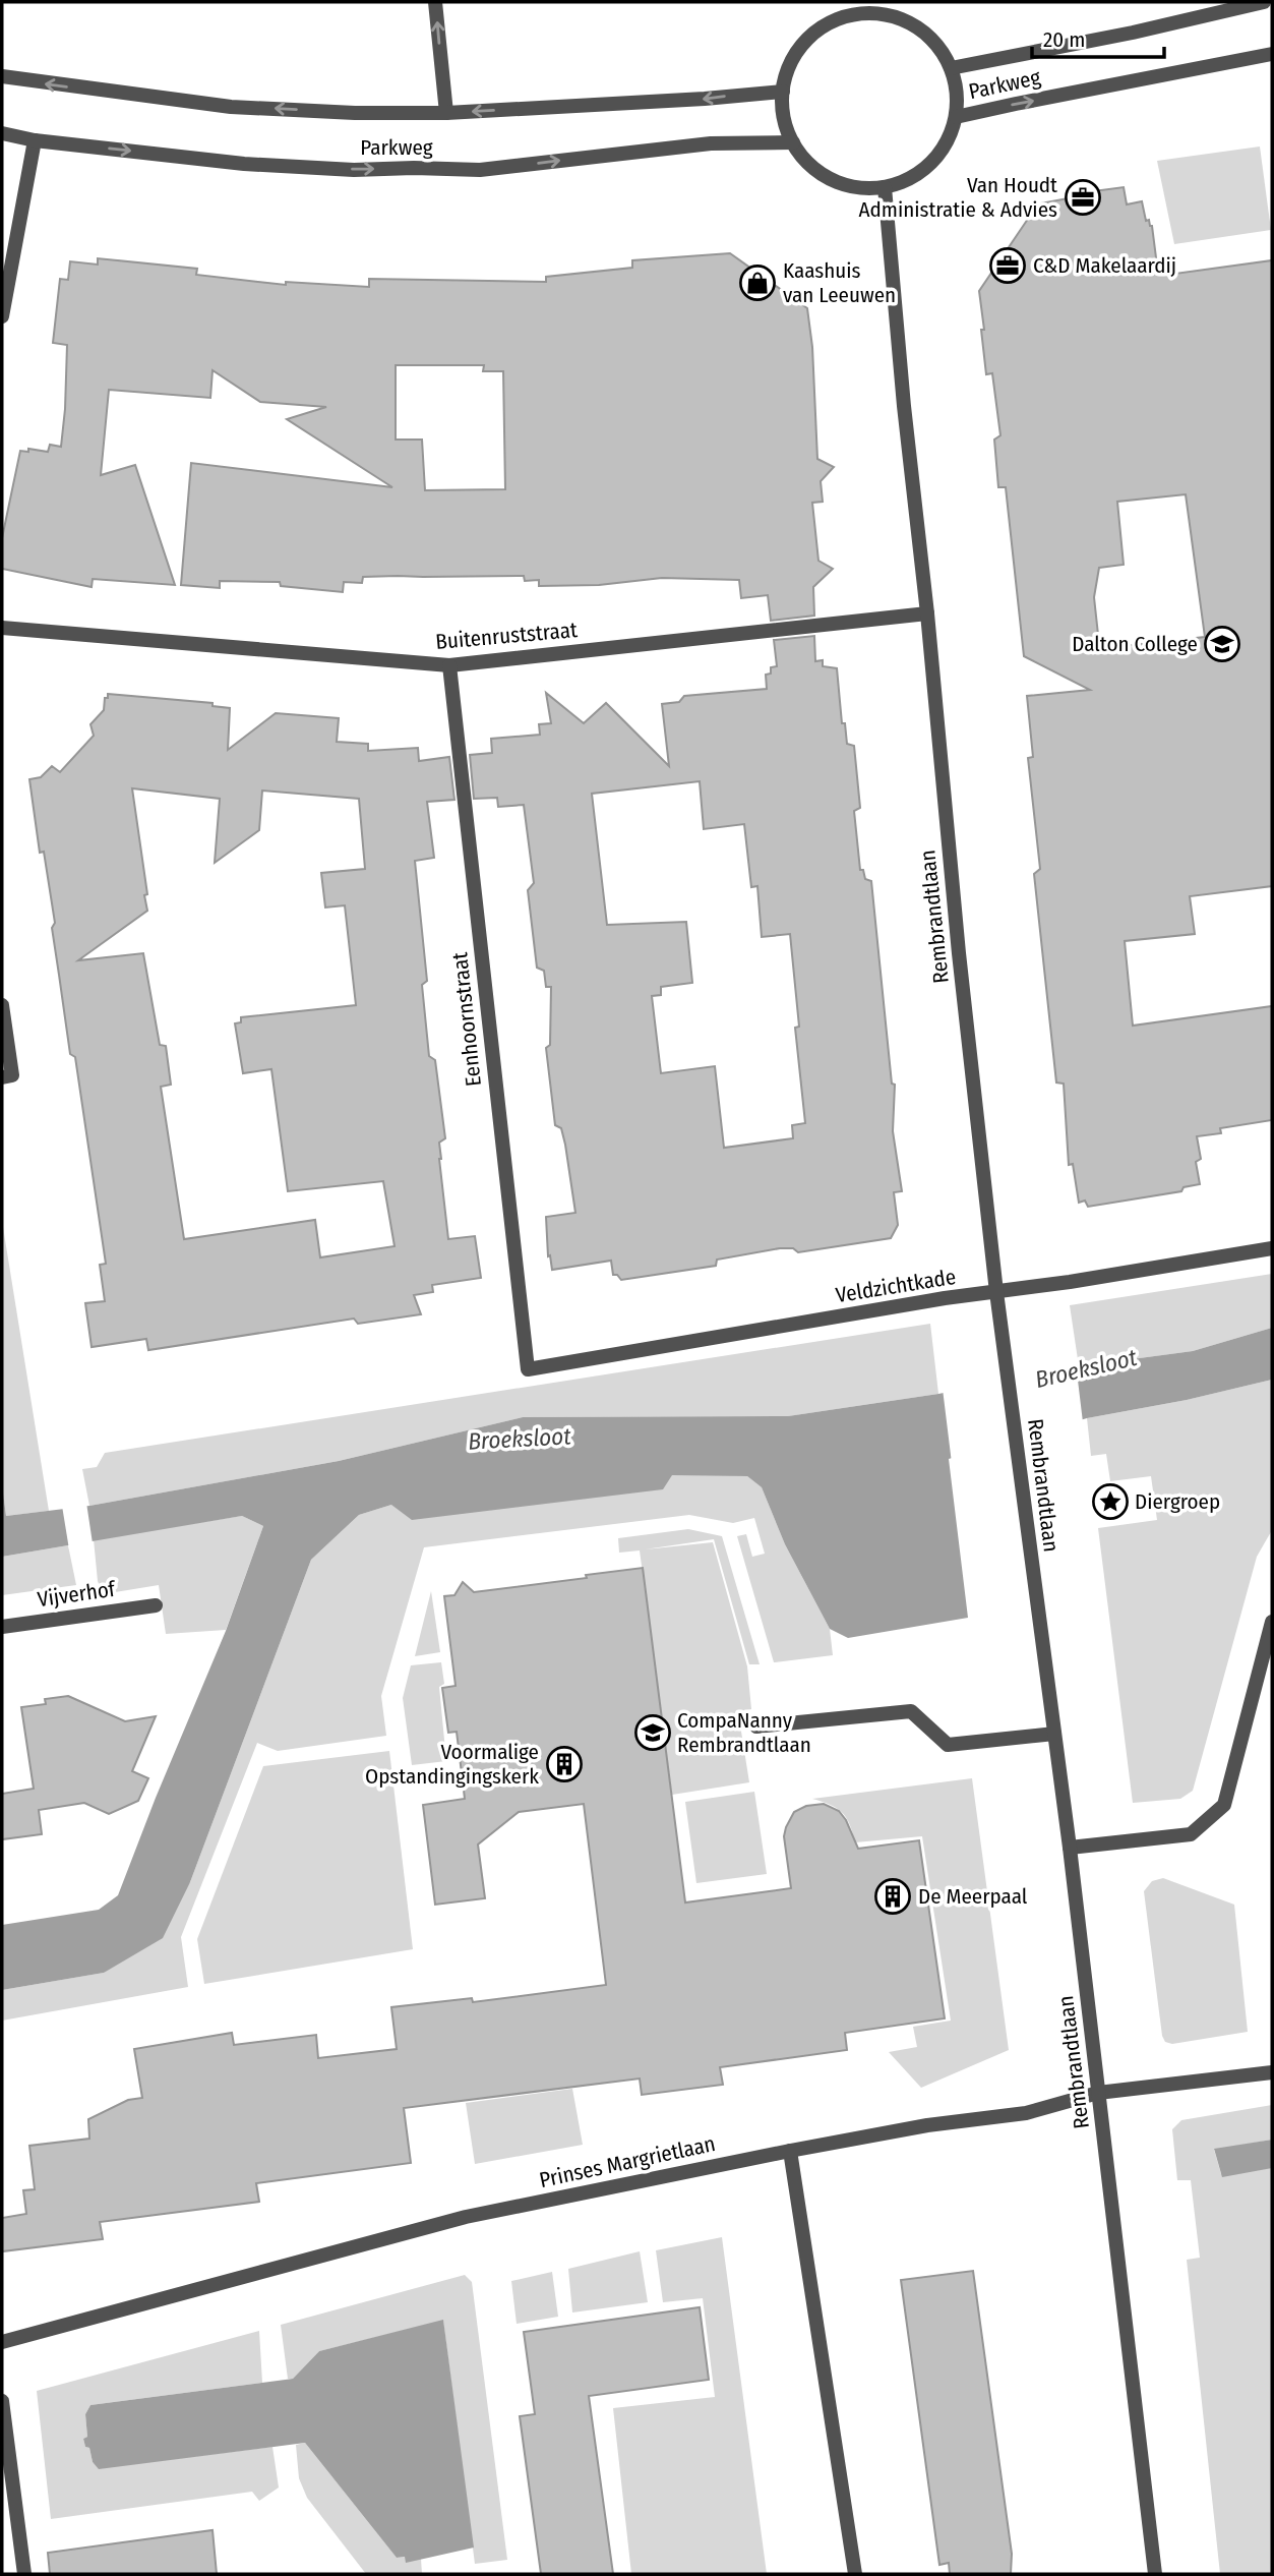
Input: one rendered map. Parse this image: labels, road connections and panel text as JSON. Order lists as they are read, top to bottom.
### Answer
{
  "streets": {
    "street": [
      "Parkweg",
      "Buitenruststraat",
      "Rembrandtlaan",
      "Eenhoornstraat",
      "Veldzichtkade",
      "Vijverhof",
      "Prinses Margrietlaan"
    ]
  },
  "crossings": [
    ["Parkweg", "Rembrandtlaan"],
    ["Buitenruststraat", "Rembrandtlaan"],
    ["Buitenruststraat", "Eenhoornstraat"],
    ["Rembrandtlaan", "Veldzichtkade"],
    ["Rembrandtlaan", "Prinses Margrietlaan"],
    ["Eenhoornstraat", "Veldzichtkade"]
  ],
  "water": ["Broeksloot"],
  "places": {
    "office": ["Van Houdt Administratie & Advies", "C&D Makelaardij"],
    "shop": ["Kaashuis van Leeuwen"],
    "school or university": ["Dalton College", "CompaNanny Rembrandtlaan"],
    "place": ["Diergroep"],
    "building": ["Voormalige Opstandingingskerk", "De Meerpaal"]
  },
  "scale_bar": "20 m"
}
